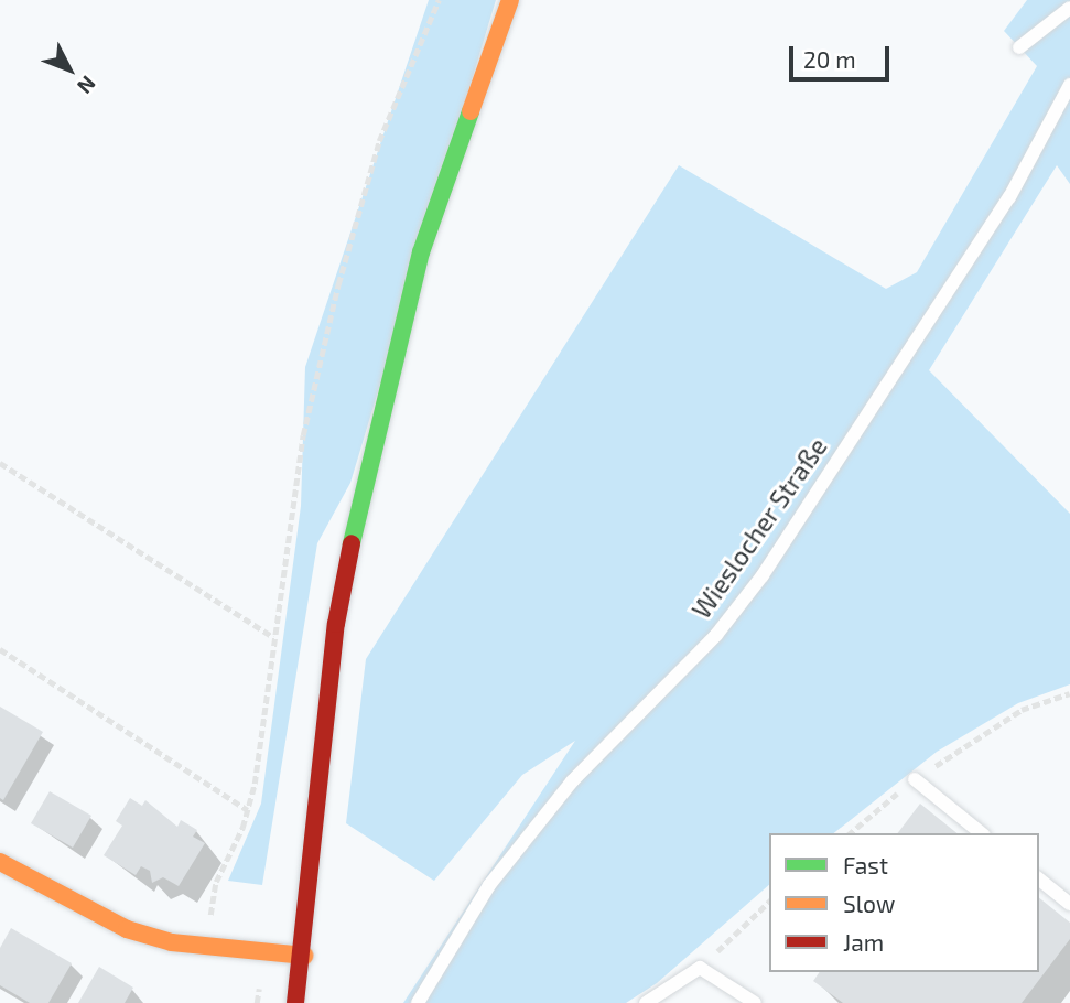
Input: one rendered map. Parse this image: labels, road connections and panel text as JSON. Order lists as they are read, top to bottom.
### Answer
{
  "streets": {
    "lane": ["Wieslocher Straße"]
  },
  "legend": ["Fast", "Slow", "Jam"],
  "scale_bar": "20 m",
  "north": "bottom right"
}
